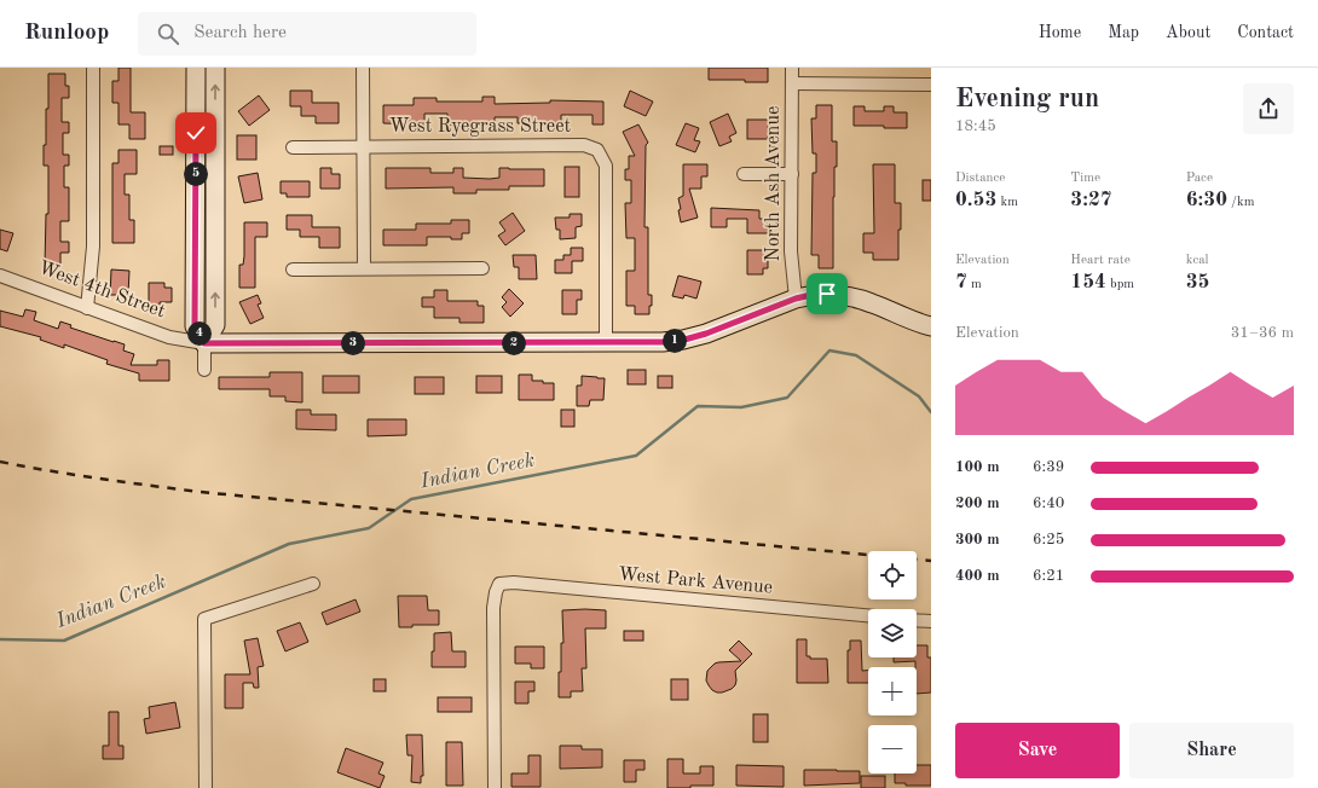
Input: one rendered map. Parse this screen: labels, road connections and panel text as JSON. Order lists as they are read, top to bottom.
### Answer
{
  "streets": {
    "main road": ["West 4th Street"],
    "street": ["West Ryegrass Street", "North Ash Avenue", "West Park Avenue"]
  },
  "crossings": [
    ["West Ryegrass Street", "West 4th Street"],
    ["North Ash Avenue", "West 4th Street"]
  ],
  "water": ["Indian Creek"],
  "page": {
    "header": "Runloop",
    "search": "Search here",
    "nav": [
      "Home",
      "Map",
      "About",
      "Contact"
    ],
    "heading": ["Evening run", "18:45"],
    "stats": [
      ["Distance", "0.53 km"],
      ["Time", "3:27"],
      ["Pace", "6:30 /km"],
      ["Elevation", "7 m"],
      ["Heart rate", "154 bpm"],
      ["kcal", "35"]
    ],
    "pins": [
      "5",
      "4",
      "1",
      "2",
      "3"
    ],
    "chart": ["Elevation", "31–36 m"],
    "list": [
      {
        "name": "100 m",
        "note": "6:39"
      },
      {
        "name": "200 m",
        "note": "6:40"
      },
      {
        "name": "300 m",
        "note": "6:25"
      },
      {
        "name": "400 m",
        "note": "6:21"
      }
    ],
    "map_buttons": ["+", "−"],
    "buttons": ["Save", "Share"]
  }
}
